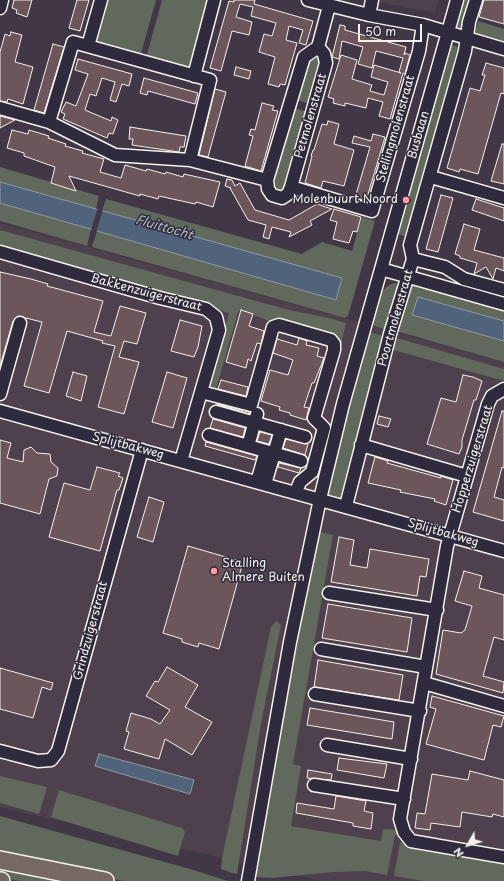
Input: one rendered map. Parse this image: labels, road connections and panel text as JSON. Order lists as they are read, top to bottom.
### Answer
{
  "streets": {
    "street": [
      "Petmolenstraat",
      "Stellingmolenstraat",
      "Busbaan",
      "Bakkenzuigerstraat",
      "Poortmolenstraat",
      "Splijtbakweg",
      "Hopperzuigerstraat",
      "Grindzuigerstraat"
    ]
  },
  "crossings": [
    ["Petmolenstraat", "Stellingmolenstraat"],
    ["Busbaan", "Splijtbakweg"],
    ["Bakkenzuigerstraat", "Splijtbakweg"],
    ["Poortmolenstraat", "Splijtbakweg"],
    ["Splijtbakweg", "Hopperzuigerstraat"],
    ["Splijtbakweg", "Grindzuigerstraat"]
  ],
  "water": ["Fluittocht"],
  "places": ["Molenbuurt Noord", "Stalling Almere Buiten"],
  "scale_bar": "50 m",
  "north": "bottom left"
}
